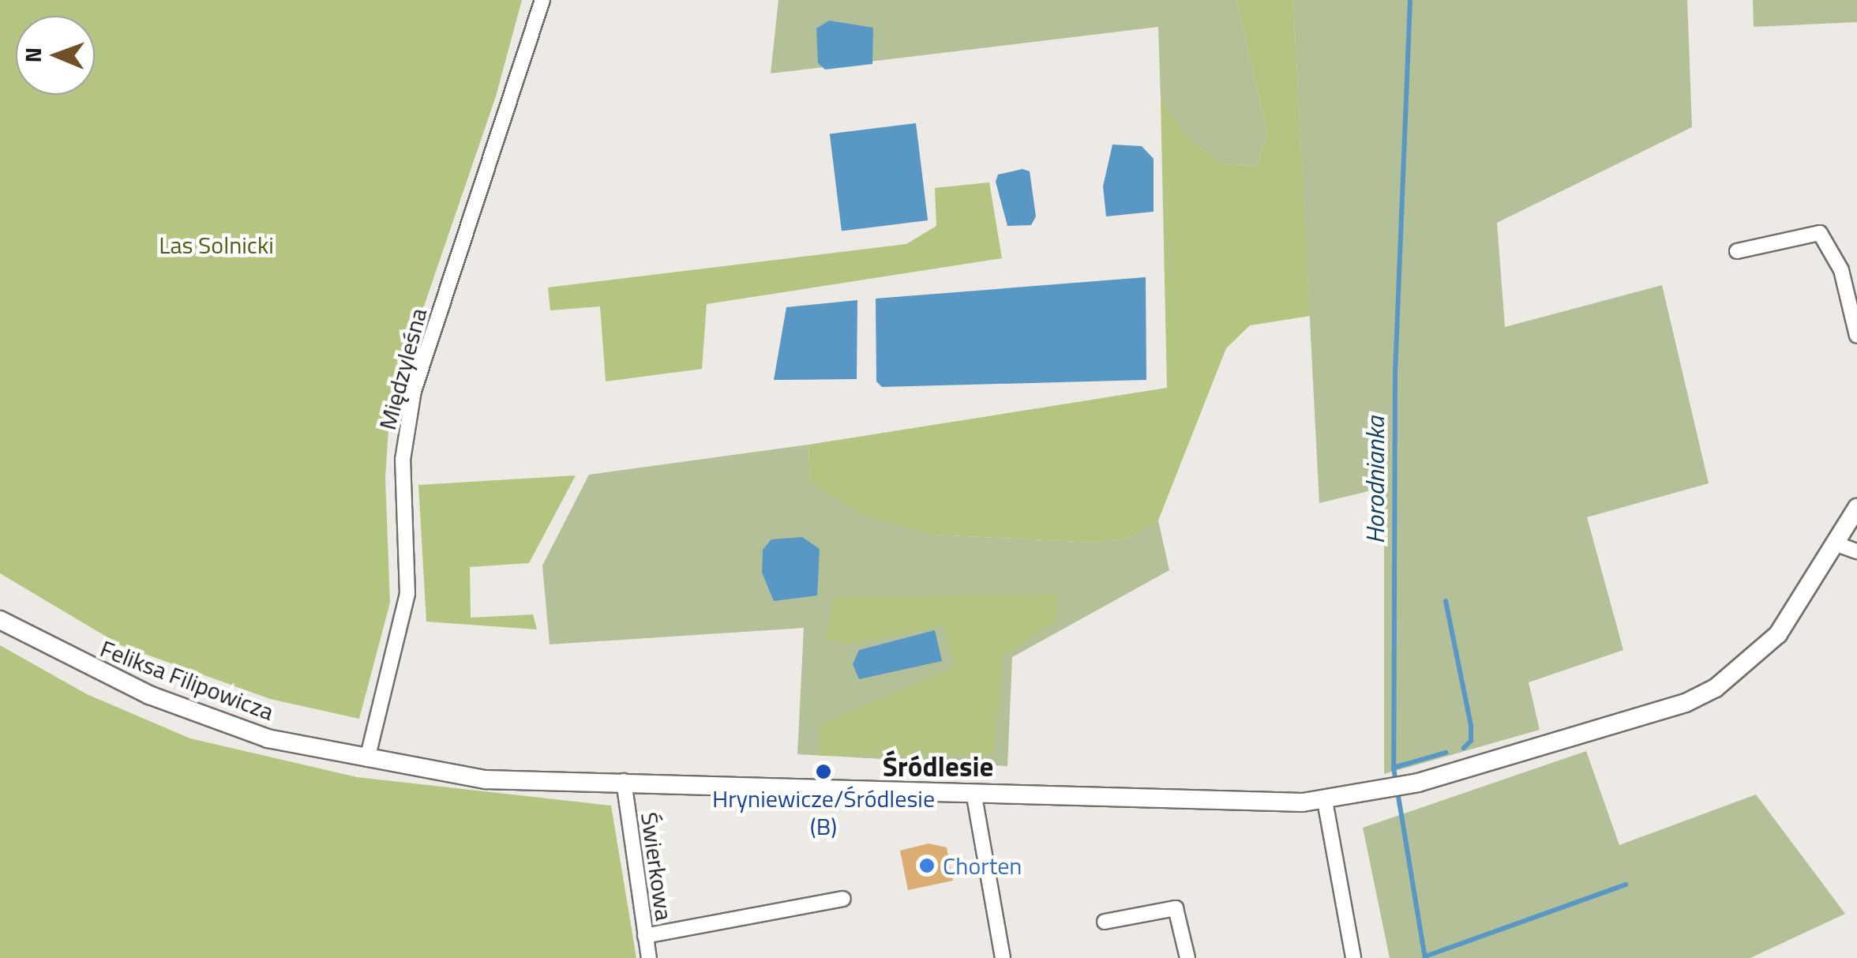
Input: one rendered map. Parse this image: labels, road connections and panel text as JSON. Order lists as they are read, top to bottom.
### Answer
{
  "streets": {
    "street": ["Międzyleśna", "Feliksa Filipowicza", "Świerkowa"]
  },
  "crossings": [
    ["Międzyleśna", "Feliksa Filipowicza"],
    ["Feliksa Filipowicza", "Świerkowa"]
  ],
  "districts": ["Śródlesie"],
  "water": ["Horodnianka"],
  "parks": ["Las Solnicki"],
  "places": ["Hryniewicze/Śródlesie (B)", "Chorten"],
  "north": "left"
}
